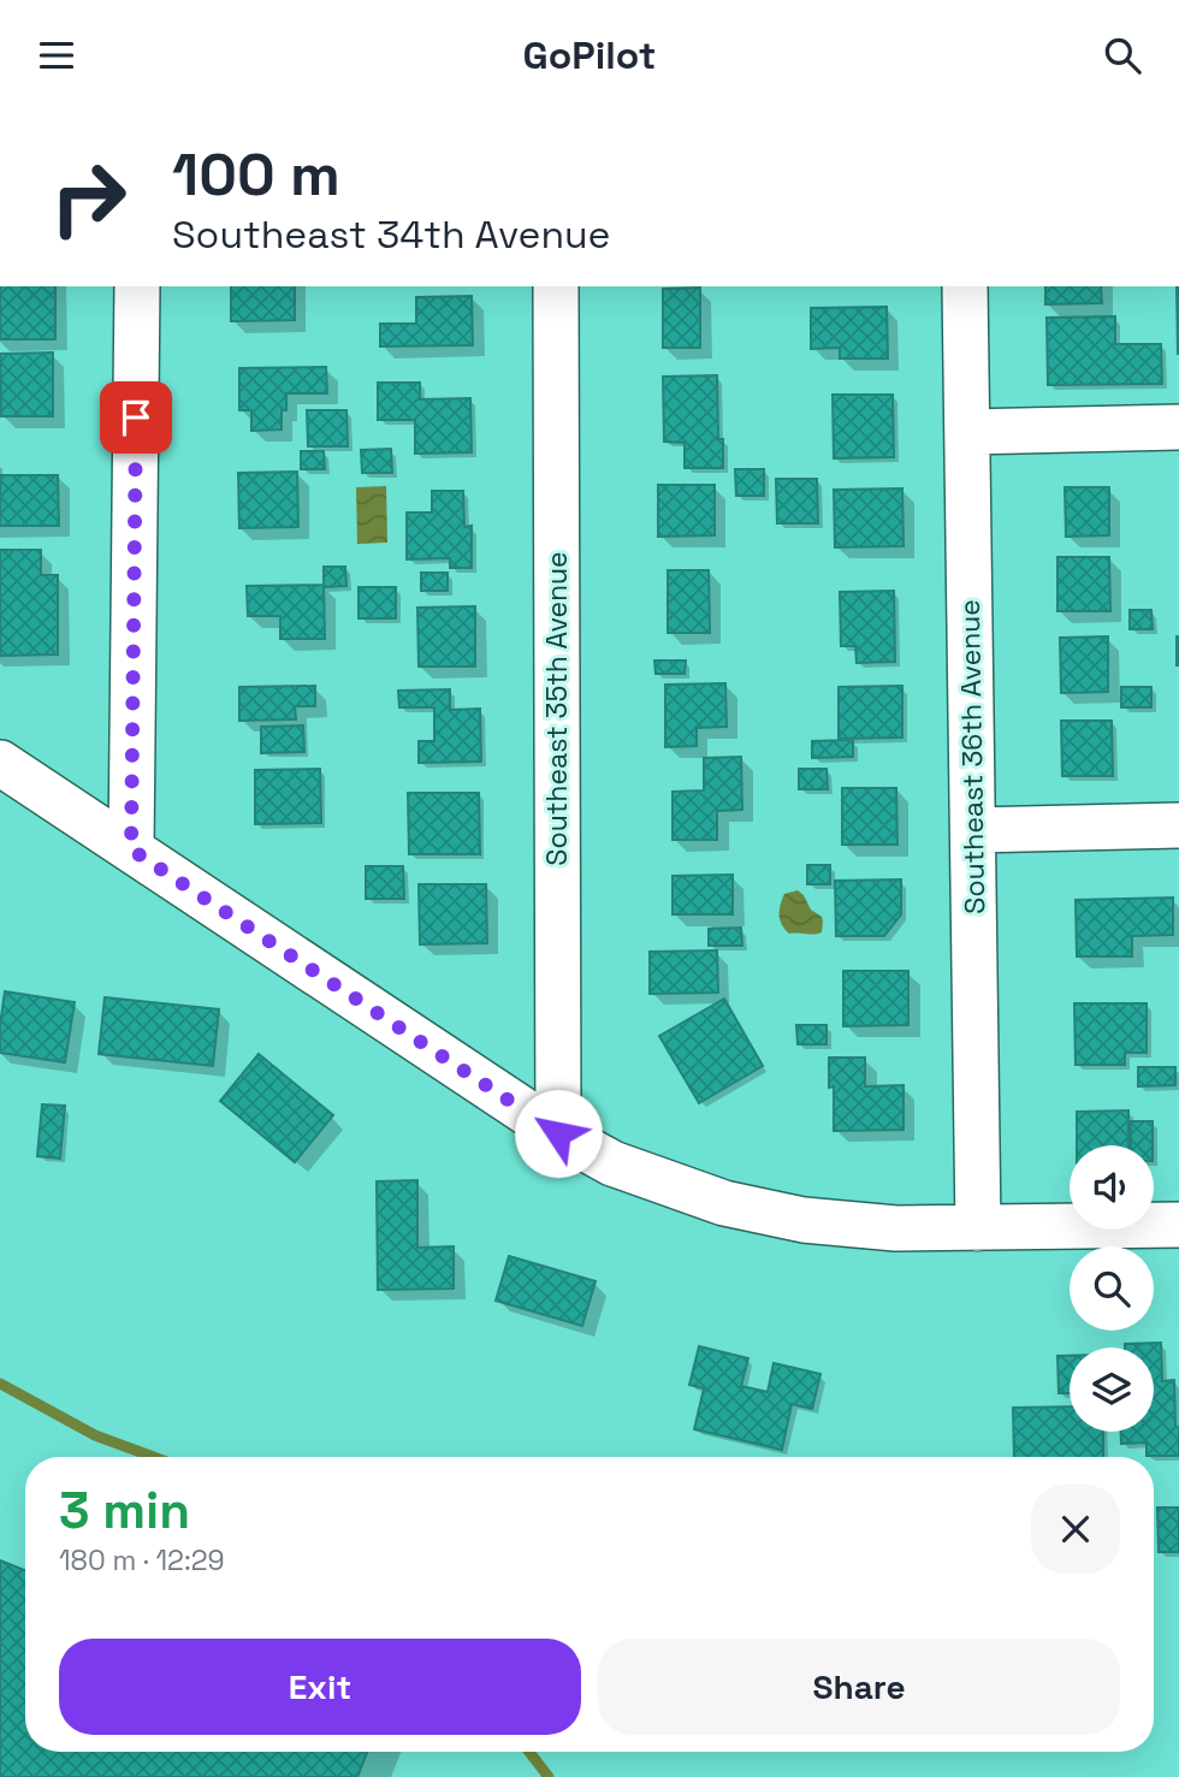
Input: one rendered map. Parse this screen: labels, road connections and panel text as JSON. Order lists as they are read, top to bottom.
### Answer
{
  "streets": {
    "street": ["Southeast 35th Avenue", "Southeast 36th Avenue"]
  },
  "page": {
    "header": "GoPilot",
    "turn": ["100 m", "Southeast 34th Avenue"],
    "heading": ["3 min", "180 m · 12:29"],
    "buttons": ["Exit", "Share"]
  }
}
